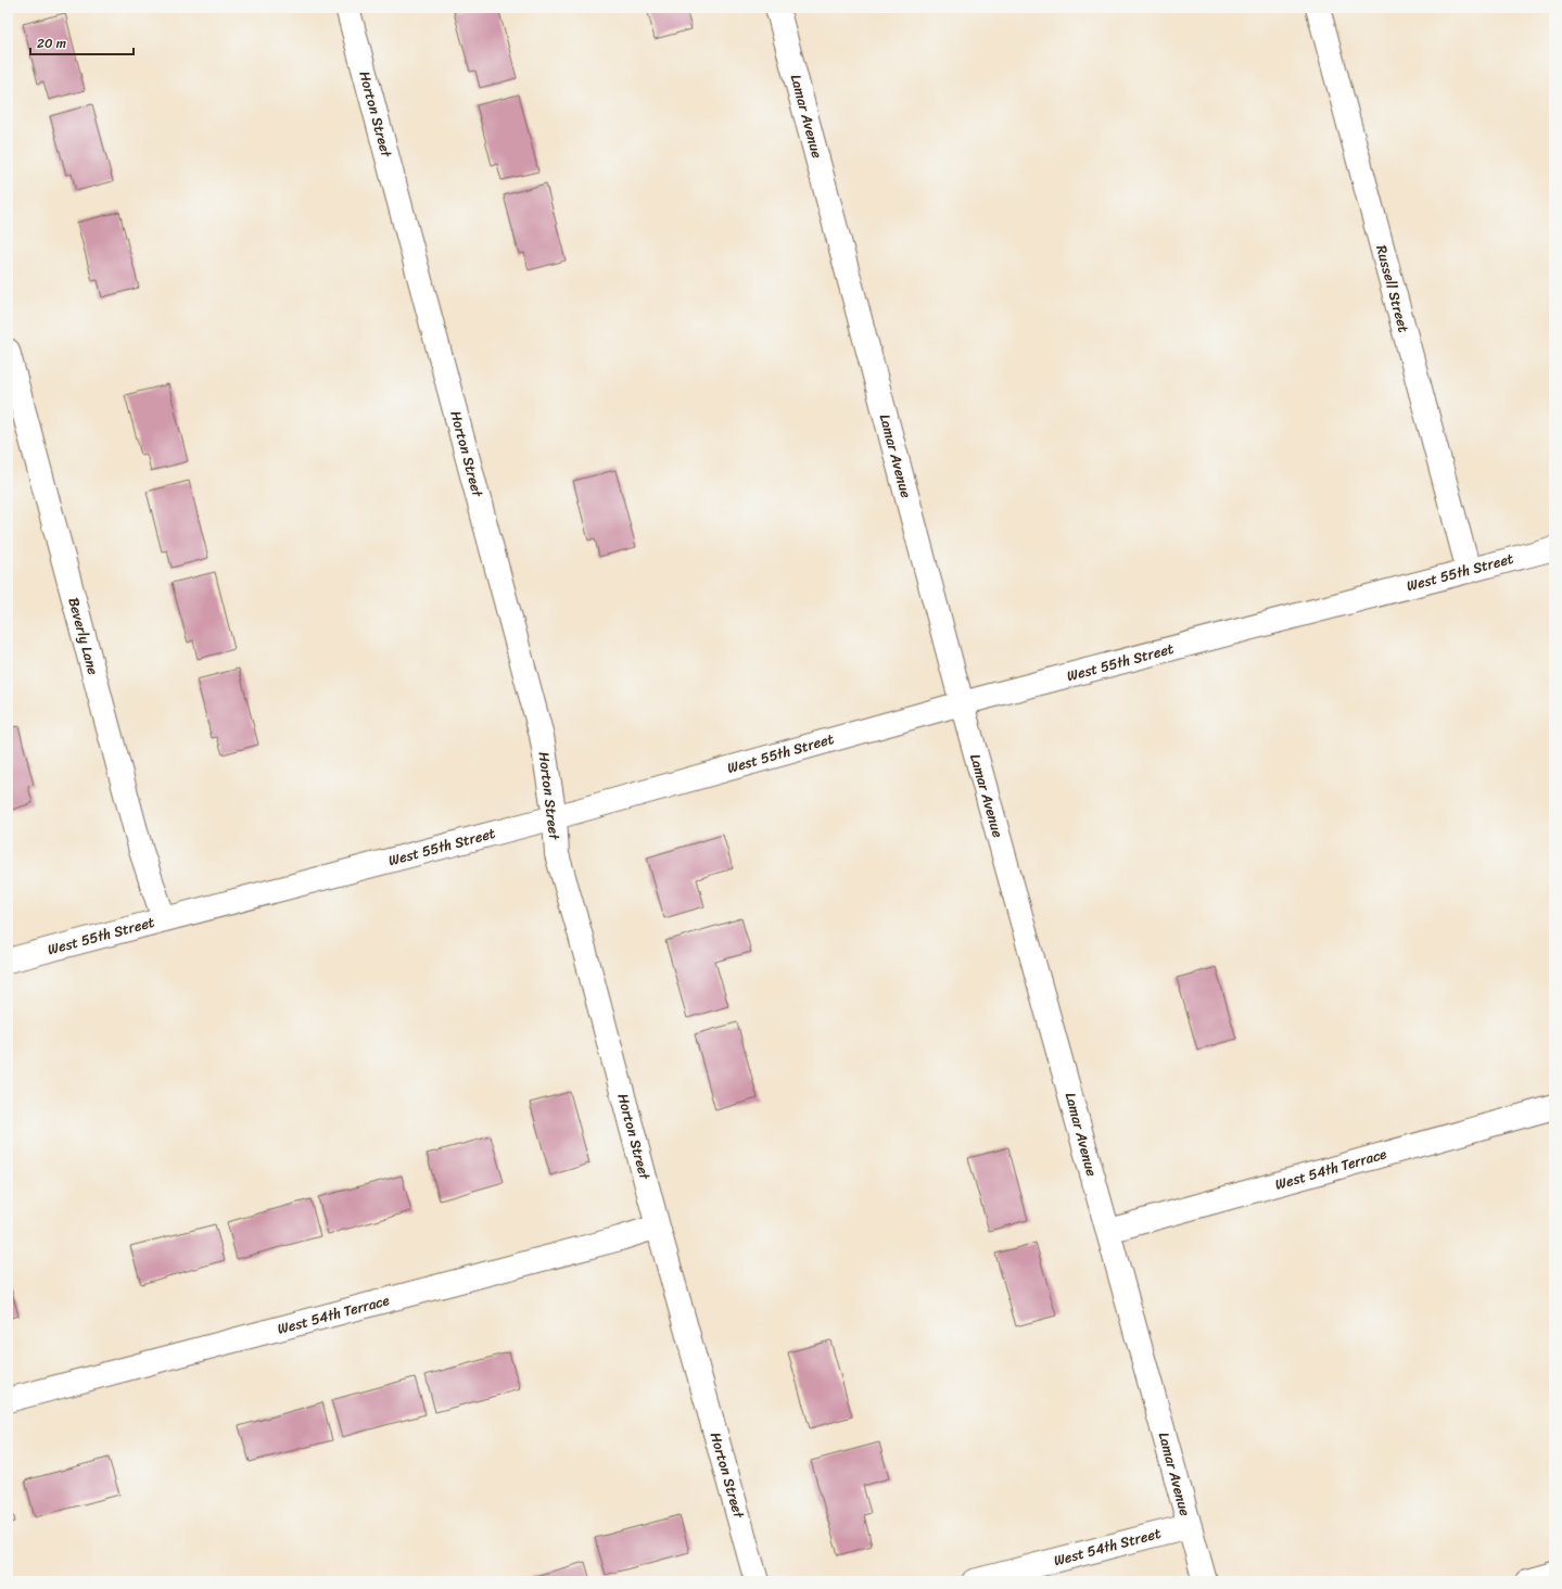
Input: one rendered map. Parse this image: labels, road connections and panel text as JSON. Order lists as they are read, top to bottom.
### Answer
{
  "streets": {
    "street": [
      "Horton Street",
      "Lamar Avenue",
      "Russell Street",
      "West 55th Street",
      "Beverly Lane",
      "West 54th Terrace",
      "West 54th Street"
    ]
  },
  "crossings": [
    ["Horton Street", "West 55th Street"],
    ["Horton Street", "West 54th Terrace"],
    ["Lamar Avenue", "West 55th Street"],
    ["Lamar Avenue", "West 54th Terrace"],
    ["Lamar Avenue", "West 54th Street"],
    ["Russell Street", "West 55th Street"],
    ["West 55th Street", "Beverly Lane"]
  ],
  "scale_bar": "20 m"
}
